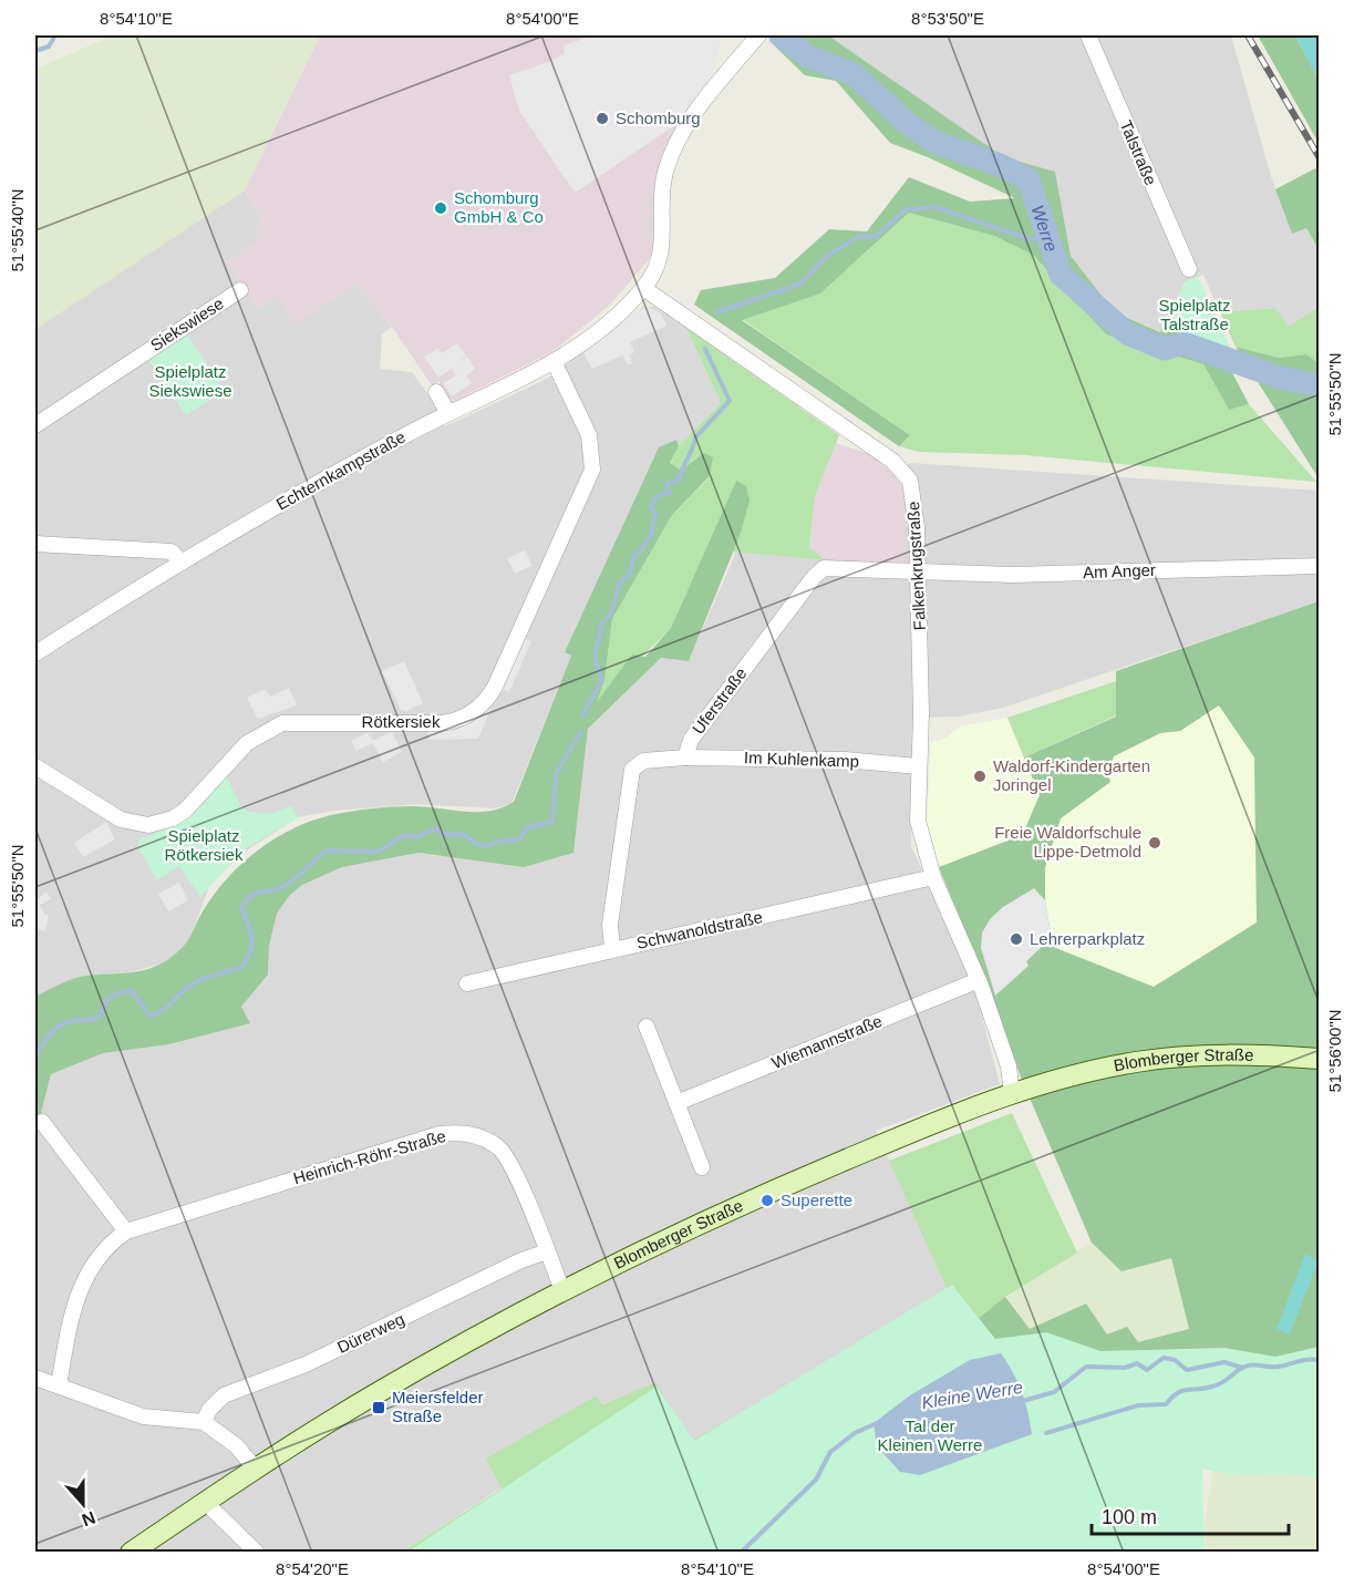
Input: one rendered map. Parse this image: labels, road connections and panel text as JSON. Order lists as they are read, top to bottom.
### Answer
{
  "streets": {
    "street": [
      "Talstraße",
      "Siekswiese",
      "Echternkampstraße",
      "Falkenkrugstraße",
      "Am Anger",
      "Uferstraße",
      "Rötkersiek",
      "Im Kuhlenkamp",
      "Schwanoldstraße",
      "Wiemannstraße",
      "Blomberger Straße",
      "Heinrich-Röhr-Straße",
      "Dürerweg"
    ]
  },
  "crossings": [
    ["Echternkampstraße", "Falkenkrugstraße"],
    ["Echternkampstraße", "Rötkersiek"],
    ["Falkenkrugstraße", "Am Anger"],
    ["Falkenkrugstraße", "Uferstraße"],
    ["Falkenkrugstraße", "Im Kuhlenkamp"],
    ["Falkenkrugstraße", "Schwanoldstraße"],
    ["Falkenkrugstraße", "Wiemannstraße"],
    ["Falkenkrugstraße", "Blomberger Straße"],
    ["Am Anger", "Uferstraße"],
    ["Uferstraße", "Im Kuhlenkamp"],
    ["Blomberger Straße", "Heinrich-Röhr-Straße"],
    ["Heinrich-Röhr-Straße", "Dürerweg"]
  ],
  "water": ["Werre", "Kleine Werre"],
  "parks": [
    "Spielplatz Talstraße",
    "Spielplatz Siekswiese",
    "Spielplatz Rötkersiek",
    "Tal der Kleinen Werre"
  ],
  "places": {
    "other": [
      "Schomburg",
      "Schomburg GmbH & Co",
      "Waldorf-Kindergarten Joringel",
      "Freie Waldorfschule Lippe-Detmold",
      "Lehrerparkplatz",
      "Superette"
    ],
    "transit": ["Meiersfelder Straße"]
  },
  "scale_bar": "100 m",
  "north": "bottom",
  "coordinates": [
    "8°54'10\"E",
    "8°54'00\"E",
    "8°53'50\"E",
    "51°55'40\"N",
    "51°55'50\"N",
    "51°56'00\"N",
    "8°54'20\"E"
  ]
}
